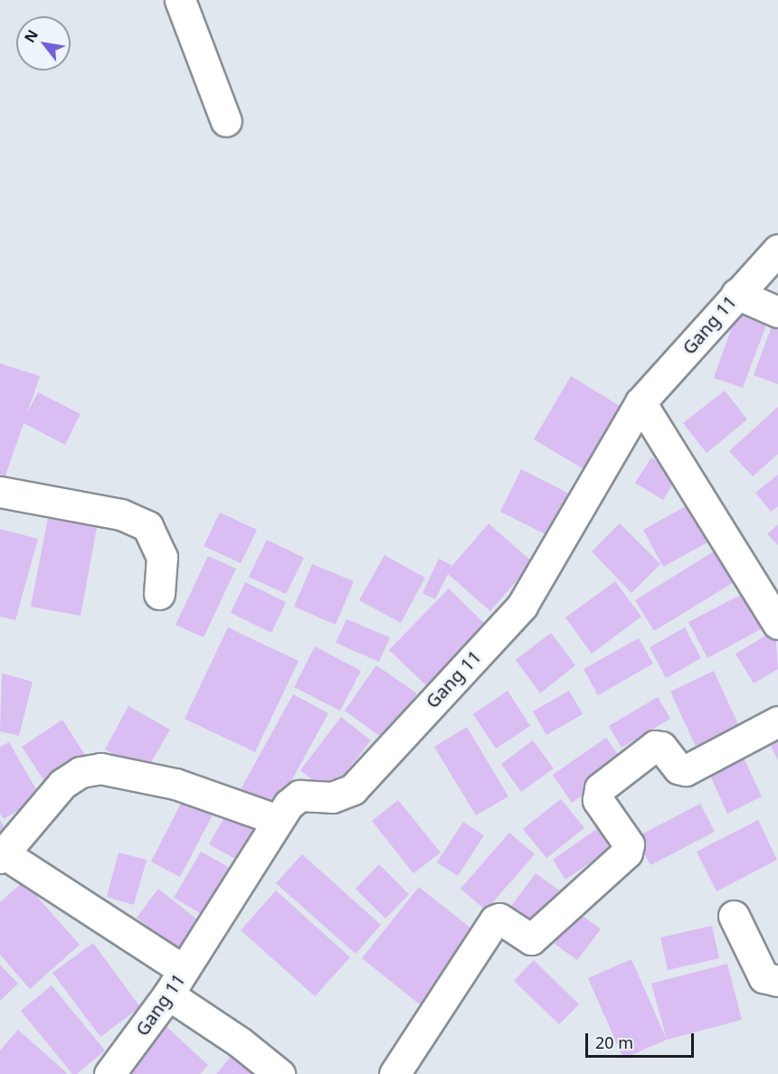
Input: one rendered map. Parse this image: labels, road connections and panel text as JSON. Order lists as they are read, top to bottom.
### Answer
{
  "streets": {
    "street": ["Gang 11"]
  },
  "scale_bar": "20 m",
  "north": "top left"
}
